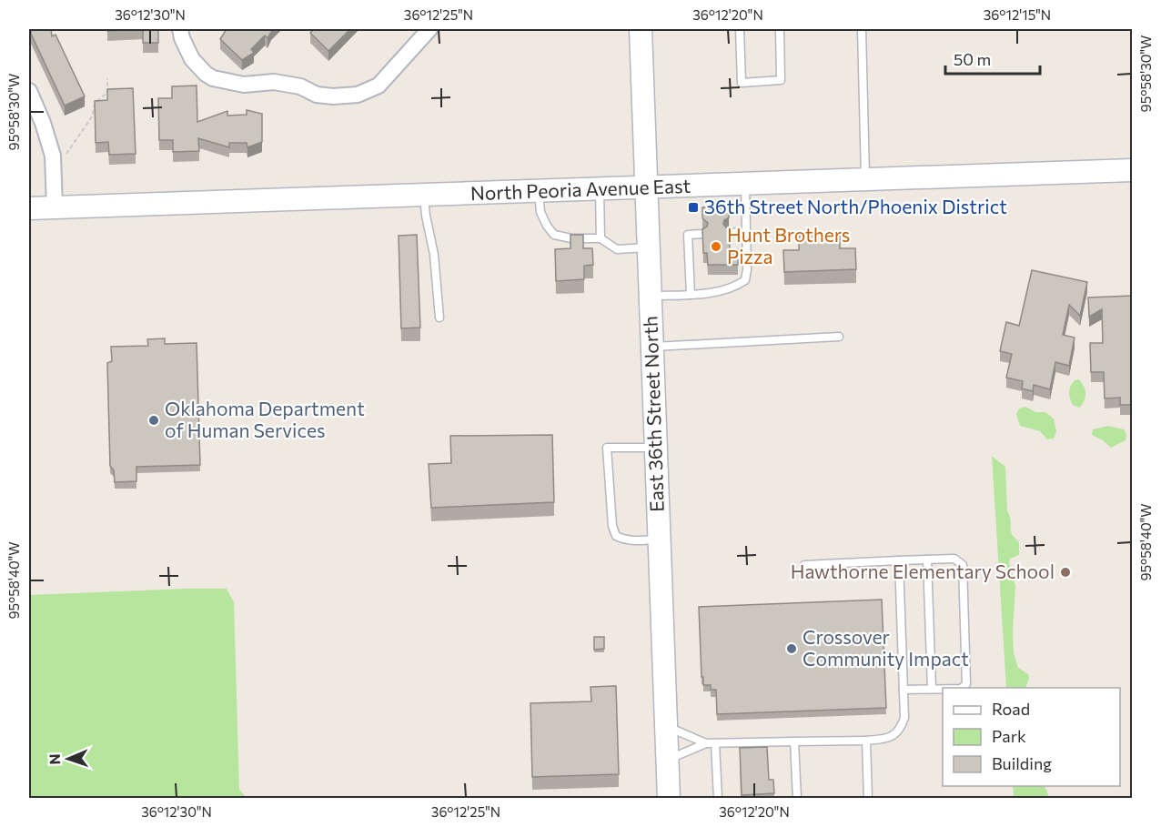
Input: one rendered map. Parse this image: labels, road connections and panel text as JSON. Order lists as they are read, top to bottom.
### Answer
{
  "streets": {
    "main road": ["North Peoria Avenue East", "East 36th Street North"]
  },
  "crossings": [
    ["North Peoria Avenue East", "East 36th Street North"]
  ],
  "places": {
    "transit": ["36th Street North/Phoenix District"],
    "other": [
      "Hunt Brothers Pizza",
      "Oklahoma Department of Human Services",
      "Hawthorne Elementary School",
      "Crossover Community Impact"
    ]
  },
  "legend": ["Road", "Park", "Building"],
  "scale_bar": "50 m",
  "north": "left",
  "coordinates": [
    "36°12'30\"N",
    "36°12'25\"N",
    "36°12'20\"N",
    "36°12'15\"N",
    "95°58'30\"W",
    "95°58'40\"W"
  ]
}
